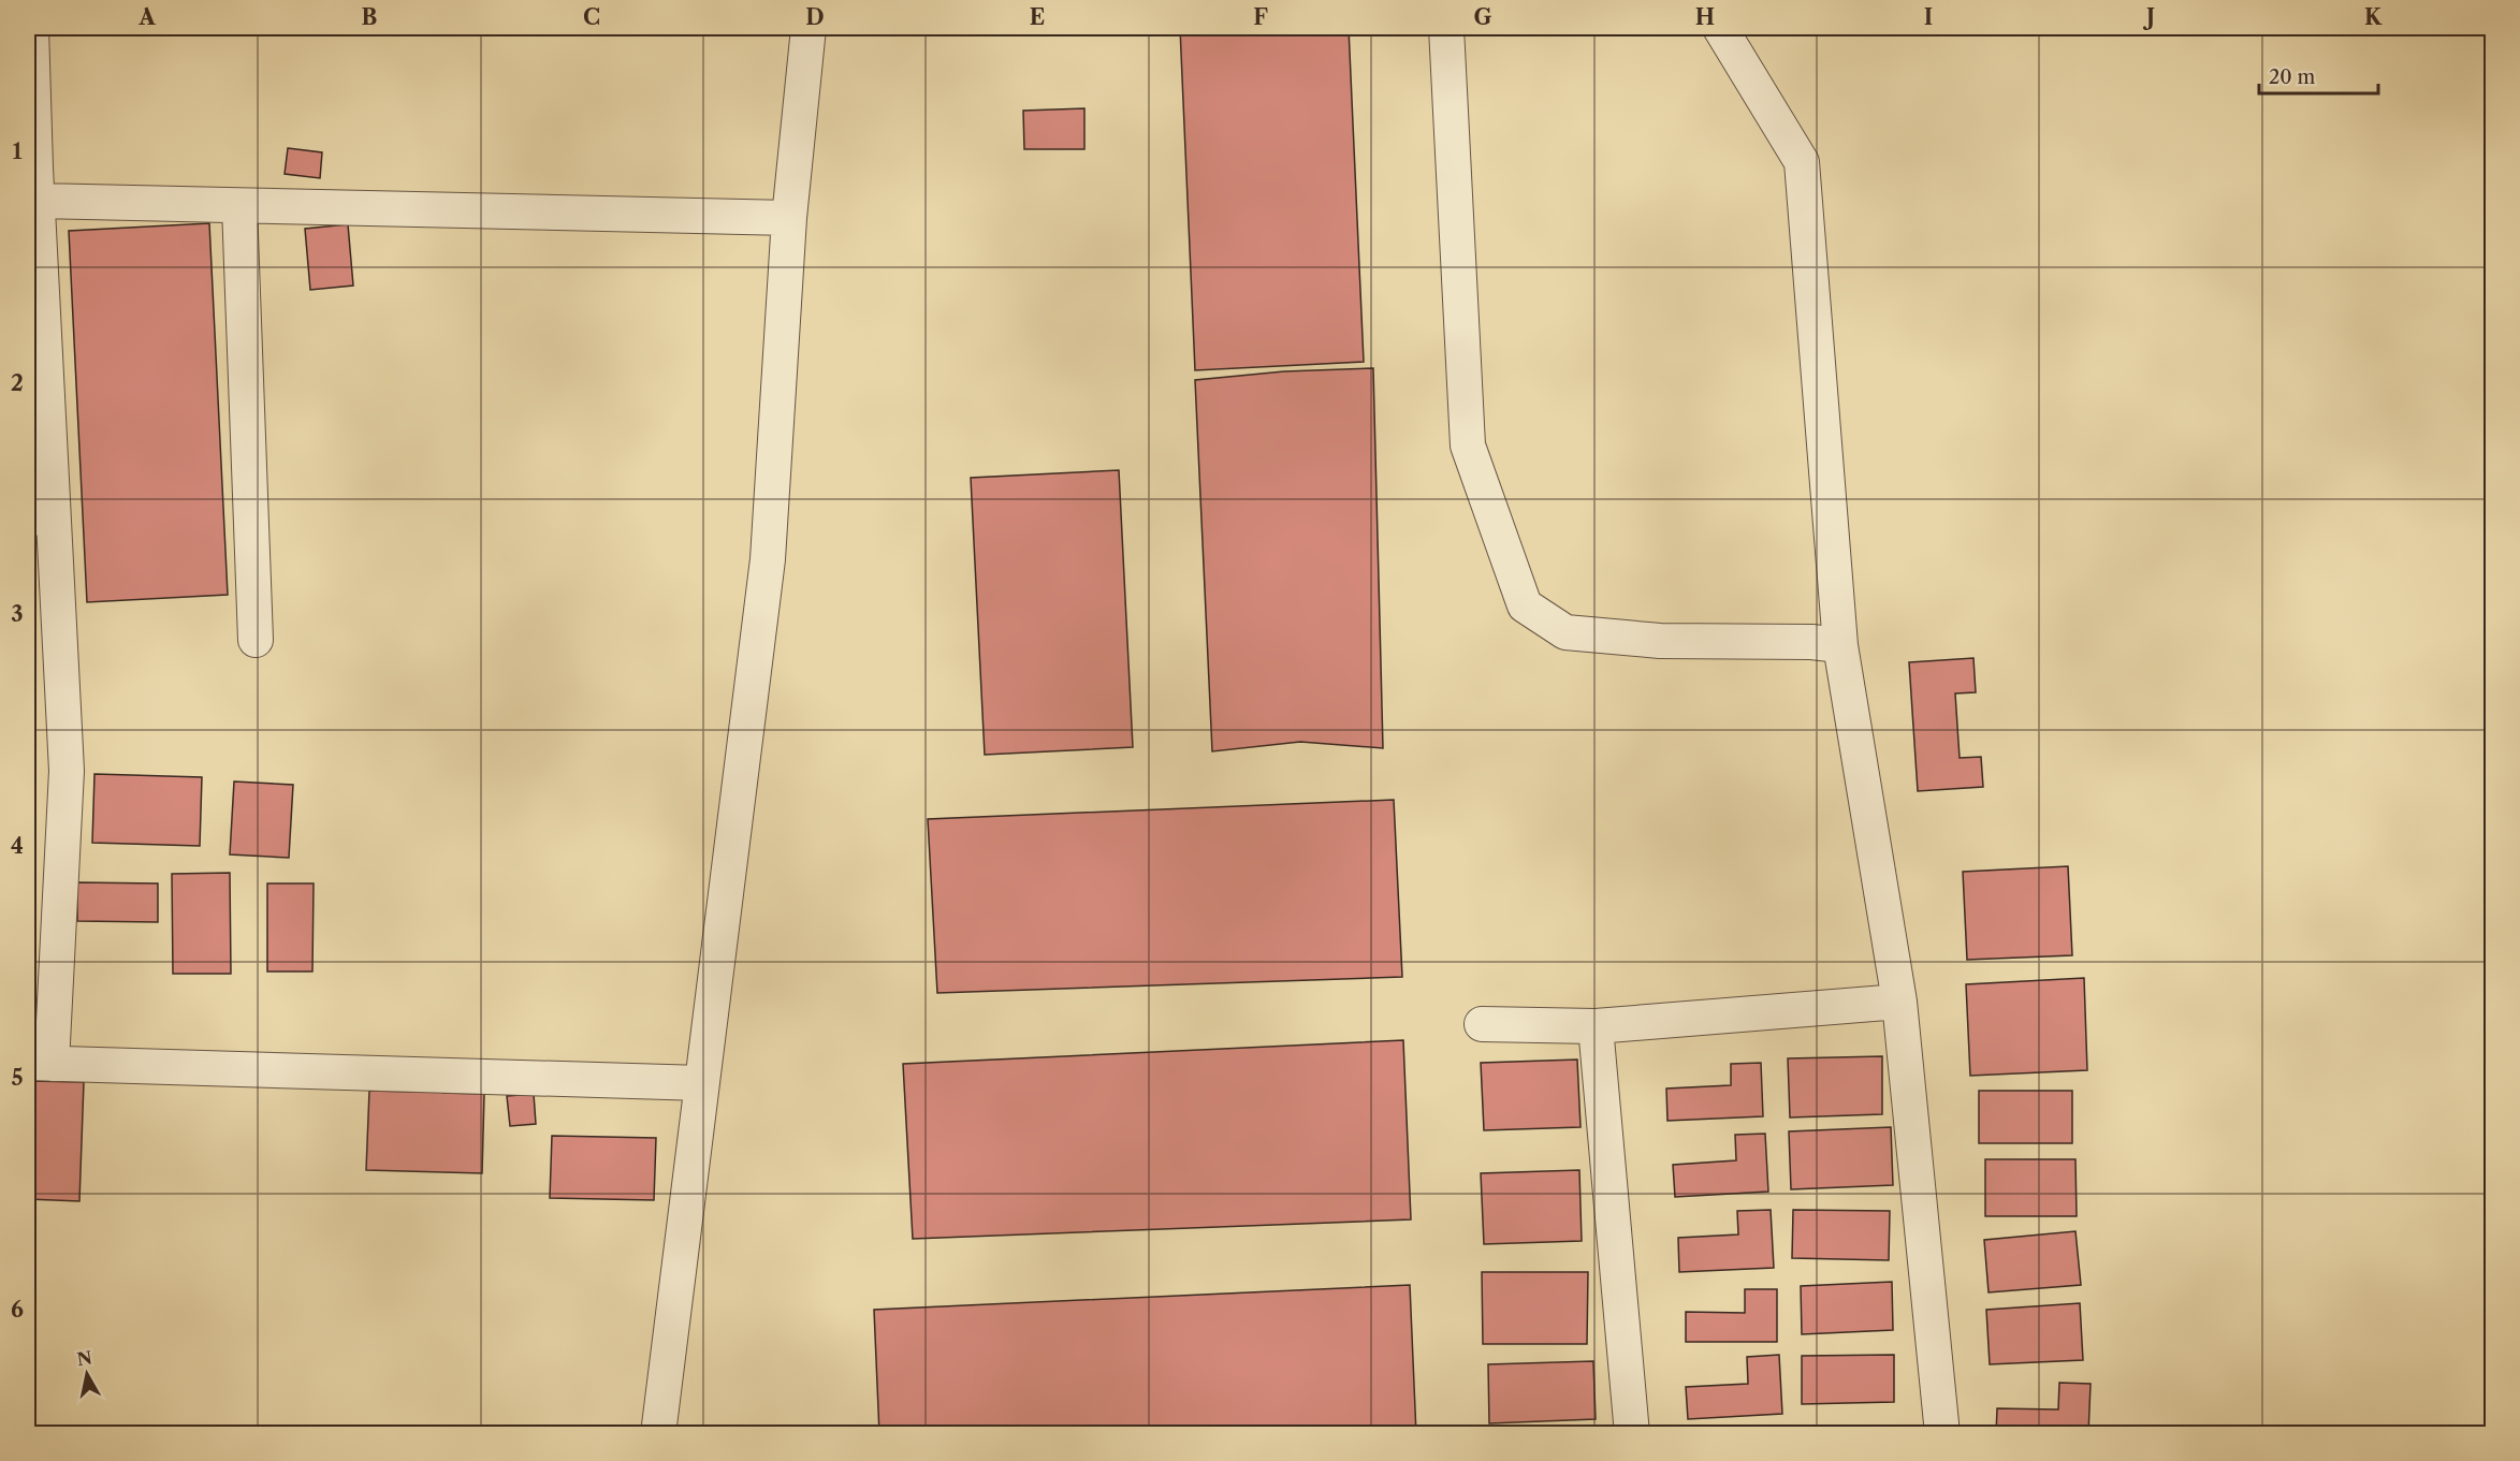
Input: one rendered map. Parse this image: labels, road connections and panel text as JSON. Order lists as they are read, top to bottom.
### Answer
{
  "scale_bar": "20 m",
  "north": "top",
  "grid": {
    "columns": [
      "A",
      "B",
      "C",
      "D",
      "E",
      "F",
      "G",
      "H",
      "I",
      "J",
      "K"
    ],
    "rows": [
      "1",
      "2",
      "3",
      "4",
      "5",
      "6"
    ]
  }
}
